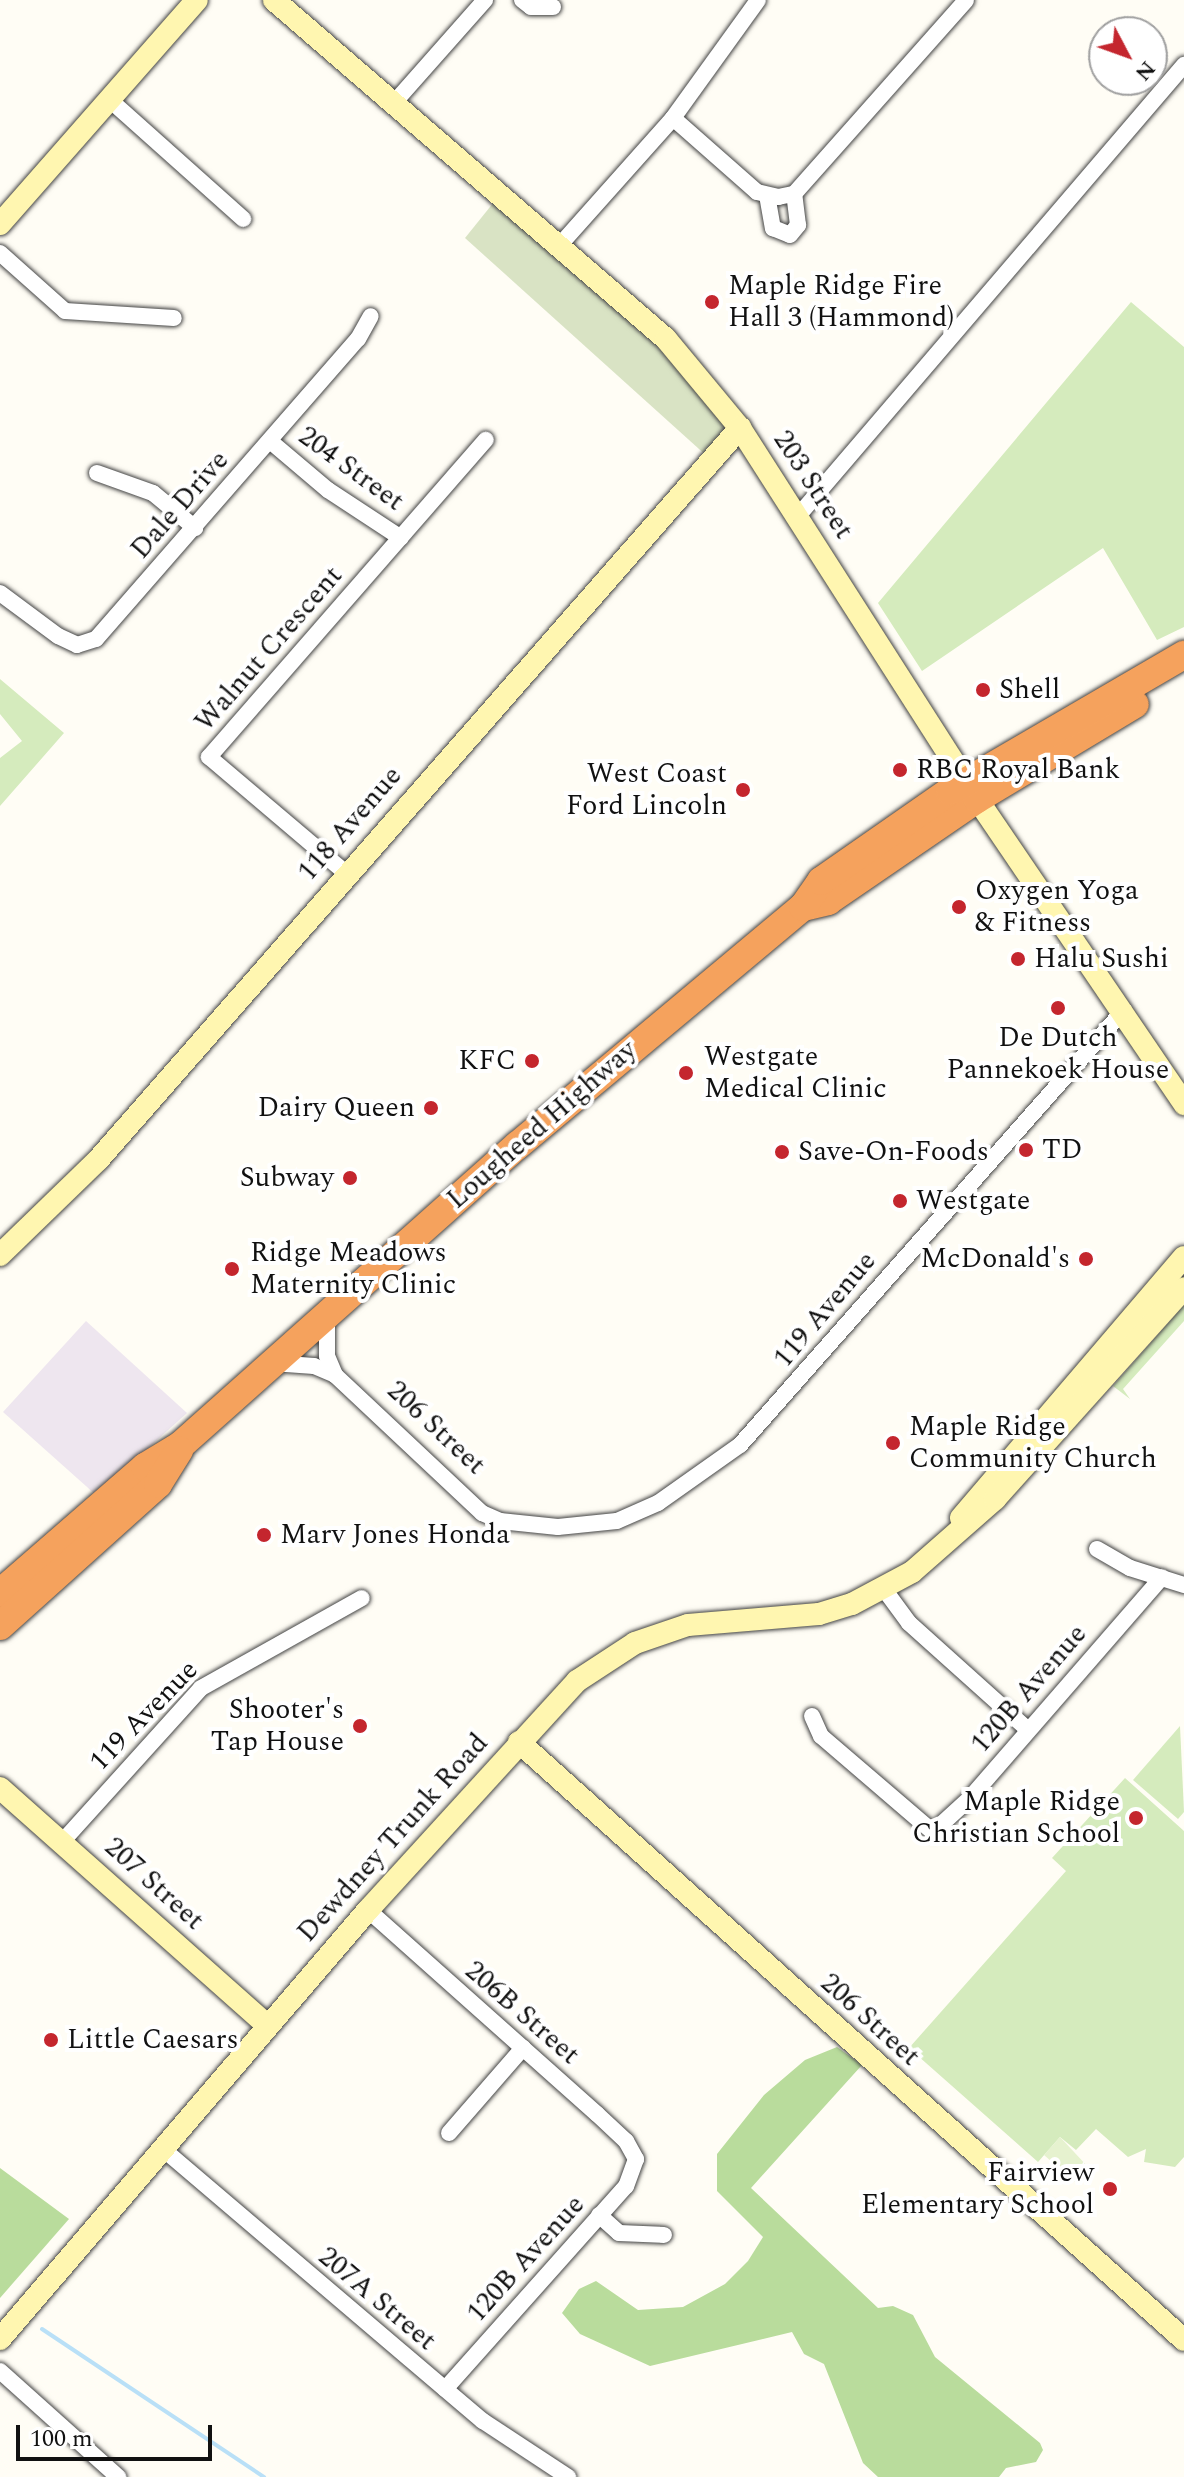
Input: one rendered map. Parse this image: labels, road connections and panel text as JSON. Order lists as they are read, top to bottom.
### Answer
{
  "streets": {
    "highway": ["Lougheed Highway"],
    "main road": [
      "203 Street",
      "118 Avenue",
      "206 Street",
      "Dewdney Trunk Road",
      "207 Street"
    ],
    "street": [
      "204 Street",
      "Dale Drive",
      "Walnut Crescent",
      "119 Avenue",
      "120B Avenue",
      "206B Street",
      "207A Street"
    ]
  },
  "crossings": [
    ["204 Street", "Dale Drive"],
    ["204 Street", "Walnut Crescent"],
    ["203 Street", "118 Avenue"],
    ["203 Street", "Lougheed Highway"],
    ["203 Street", "119 Avenue"],
    ["Walnut Crescent", "118 Avenue"],
    ["Lougheed Highway", "206 Street"],
    ["119 Avenue", "206 Street"],
    ["119 Avenue", "207 Street"],
    ["206 Street", "Dewdney Trunk Road"],
    ["120B Avenue", "206B Street"],
    ["120B Avenue", "207A Street"],
    ["Dewdney Trunk Road", "207 Street"],
    ["Dewdney Trunk Road", "206B Street"],
    ["Dewdney Trunk Road", "207A Street"]
  ],
  "places": [
    "Maple Ridge Fire Hall 3 (Hammond)",
    "Shell",
    "RBC Royal Bank",
    "West Coast Ford Lincoln",
    "Oxygen Yoga & Fitness",
    "Halu Sushi",
    "De Dutch Pannekoek House",
    "KFC",
    "Westgate Medical Clinic",
    "Dairy Queen",
    "TD",
    "Save-On-Foods",
    "Subway",
    "Westgate",
    "McDonald's",
    "Ridge Meadows Maternity Clinic",
    "Maple Ridge Community Church",
    "Marv Jones Honda",
    "Shooter's Tap House",
    "Maple Ridge Christian School",
    "Little Caesars",
    "Fairview Elementary School"
  ],
  "scale_bar": "100 m",
  "north": "bottom right"
}
